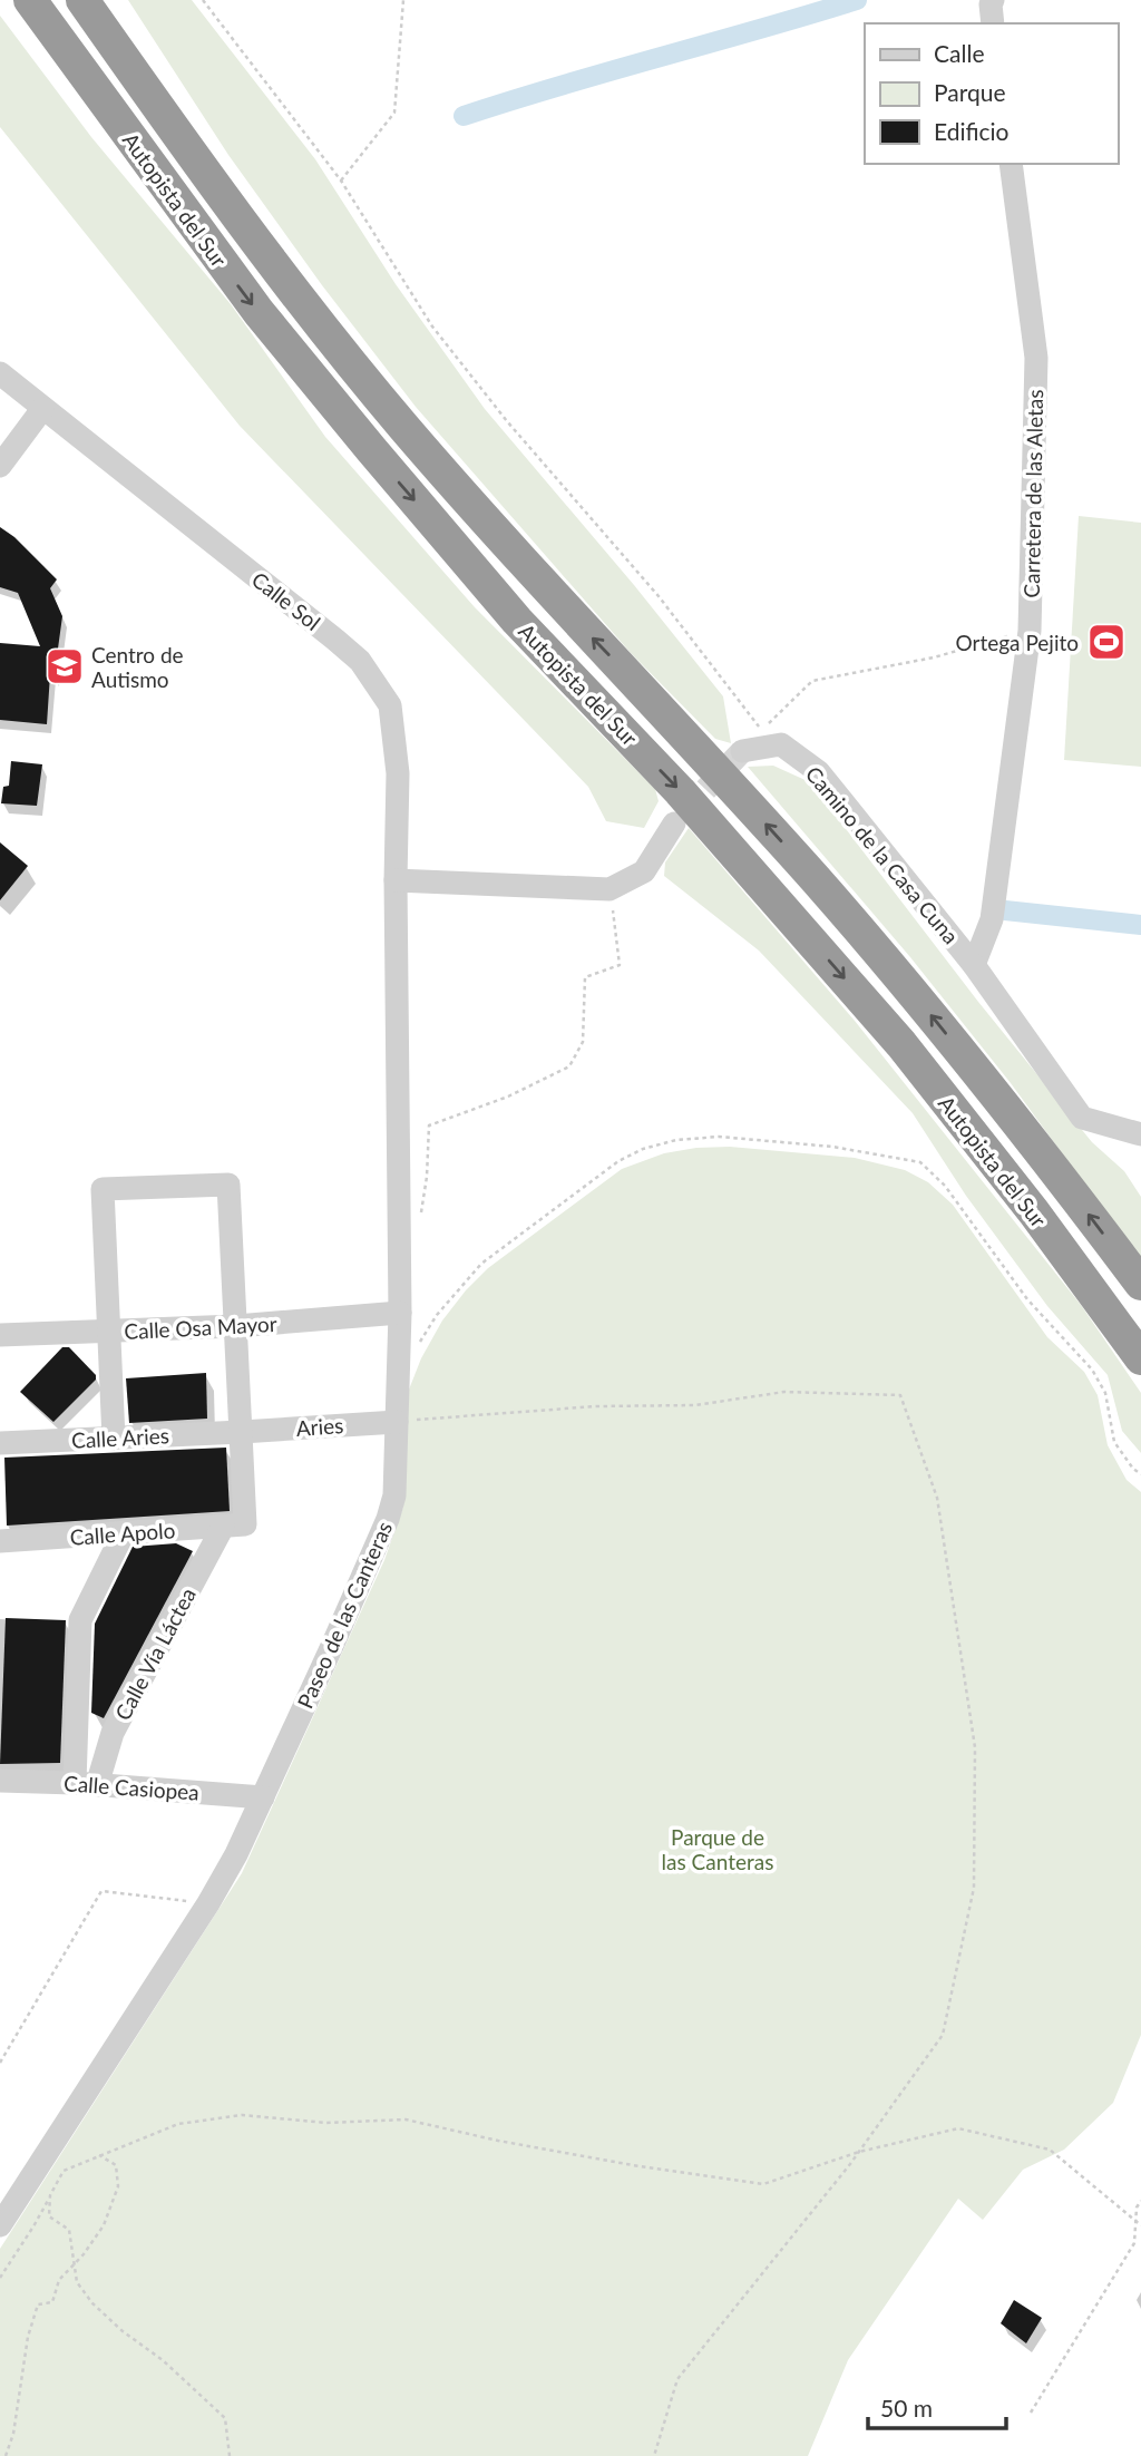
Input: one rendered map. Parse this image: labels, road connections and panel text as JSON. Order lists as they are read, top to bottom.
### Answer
{
  "streets": {
    "highway": ["Autopista del Sur"],
    "street": [
      "Carretera de las Aletas",
      "Calle Sol",
      "Camino de la Casa Cuna",
      "Calle Osa Mayor",
      "Aries",
      "Calle Aries",
      "Calle Apolo",
      "Paseo de las Canteras",
      "Calle Vía Láctea",
      "Calle Casiopea"
    ]
  },
  "crossings": [
    ["Carretera de las Aletas", "Camino de la Casa Cuna"],
    ["Calle Sol", "Paseo de las Canteras"],
    ["Calle Osa Mayor", "Paseo de las Canteras"],
    ["Aries", "Calle Aries"],
    ["Aries", "Paseo de las Canteras"],
    ["Calle Apolo", "Calle Vía Láctea"],
    ["Paseo de las Canteras", "Calle Casiopea"],
    ["Calle Vía Láctea", "Calle Casiopea"]
  ],
  "parks": ["Parque de las Canteras"],
  "places": {
    "sports": ["Ortega Pejito"],
    "school or university": ["Centro de Autismo"]
  },
  "legend": ["Calle", "Parque", "Edificio"],
  "scale_bar": "50 m"
}
